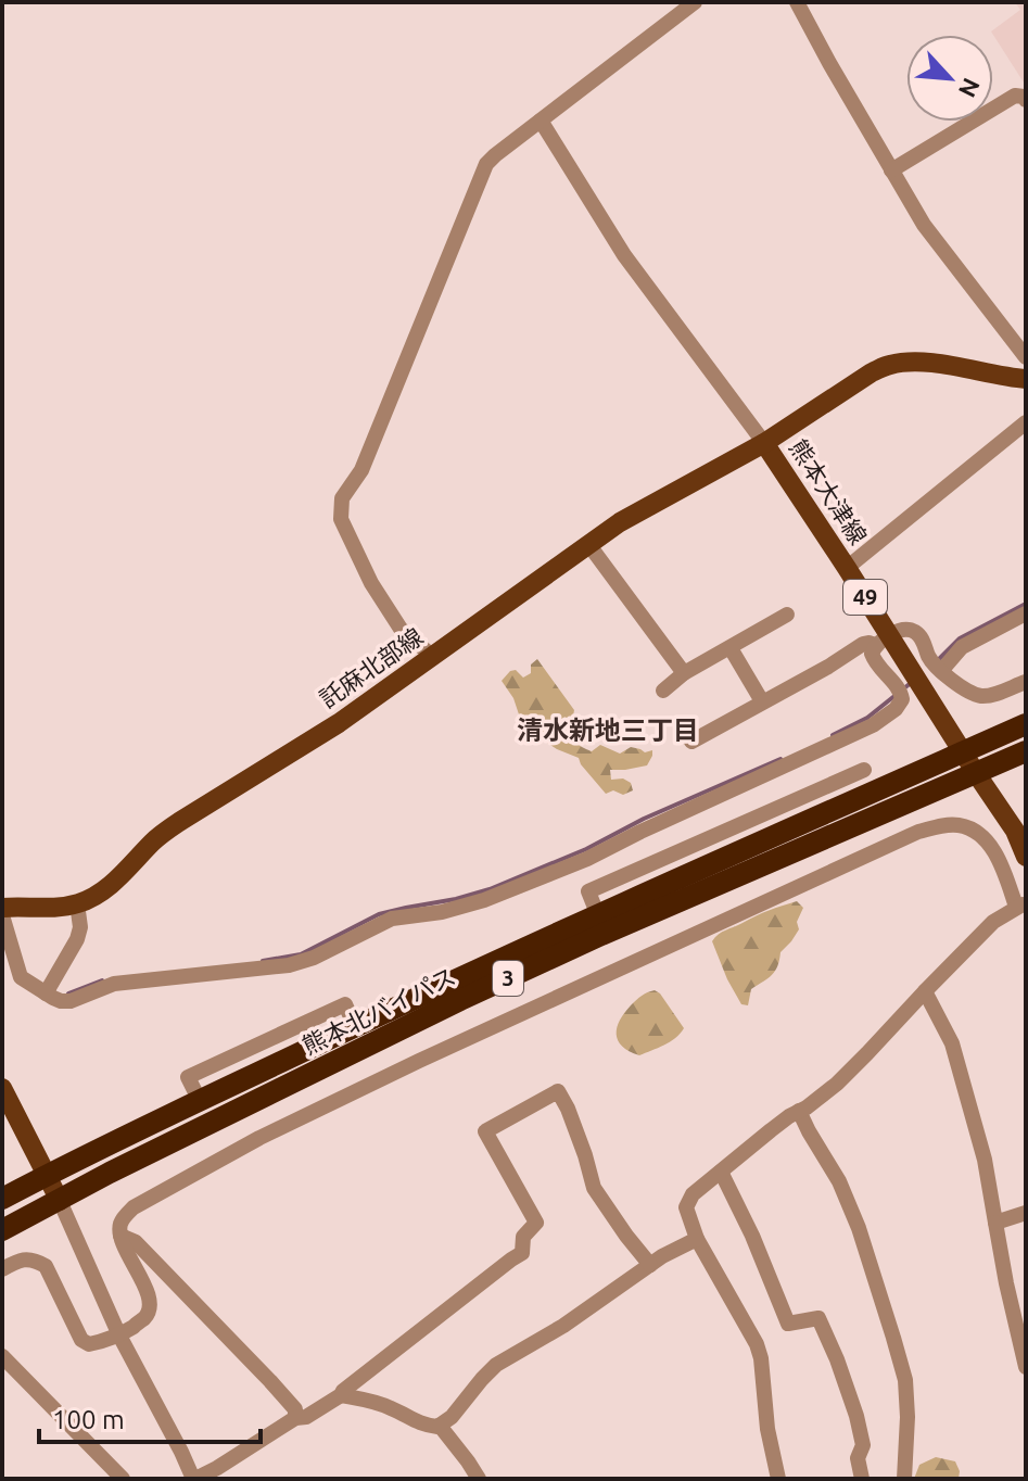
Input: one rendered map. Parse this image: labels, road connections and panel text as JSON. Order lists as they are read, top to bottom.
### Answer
{
  "streets": {
    "highway": ["3", "熊本北バイパス"],
    "main road": ["熊本大津線", "49", "託麻北部線"]
  },
  "crossings": [
    ["熊本大津線", "託麻北部線"],
    ["熊本大津線", "熊本北バイパス"]
  ],
  "districts": ["清水新地三丁目"],
  "scale_bar": "100 m",
  "north": "bottom right"
}
